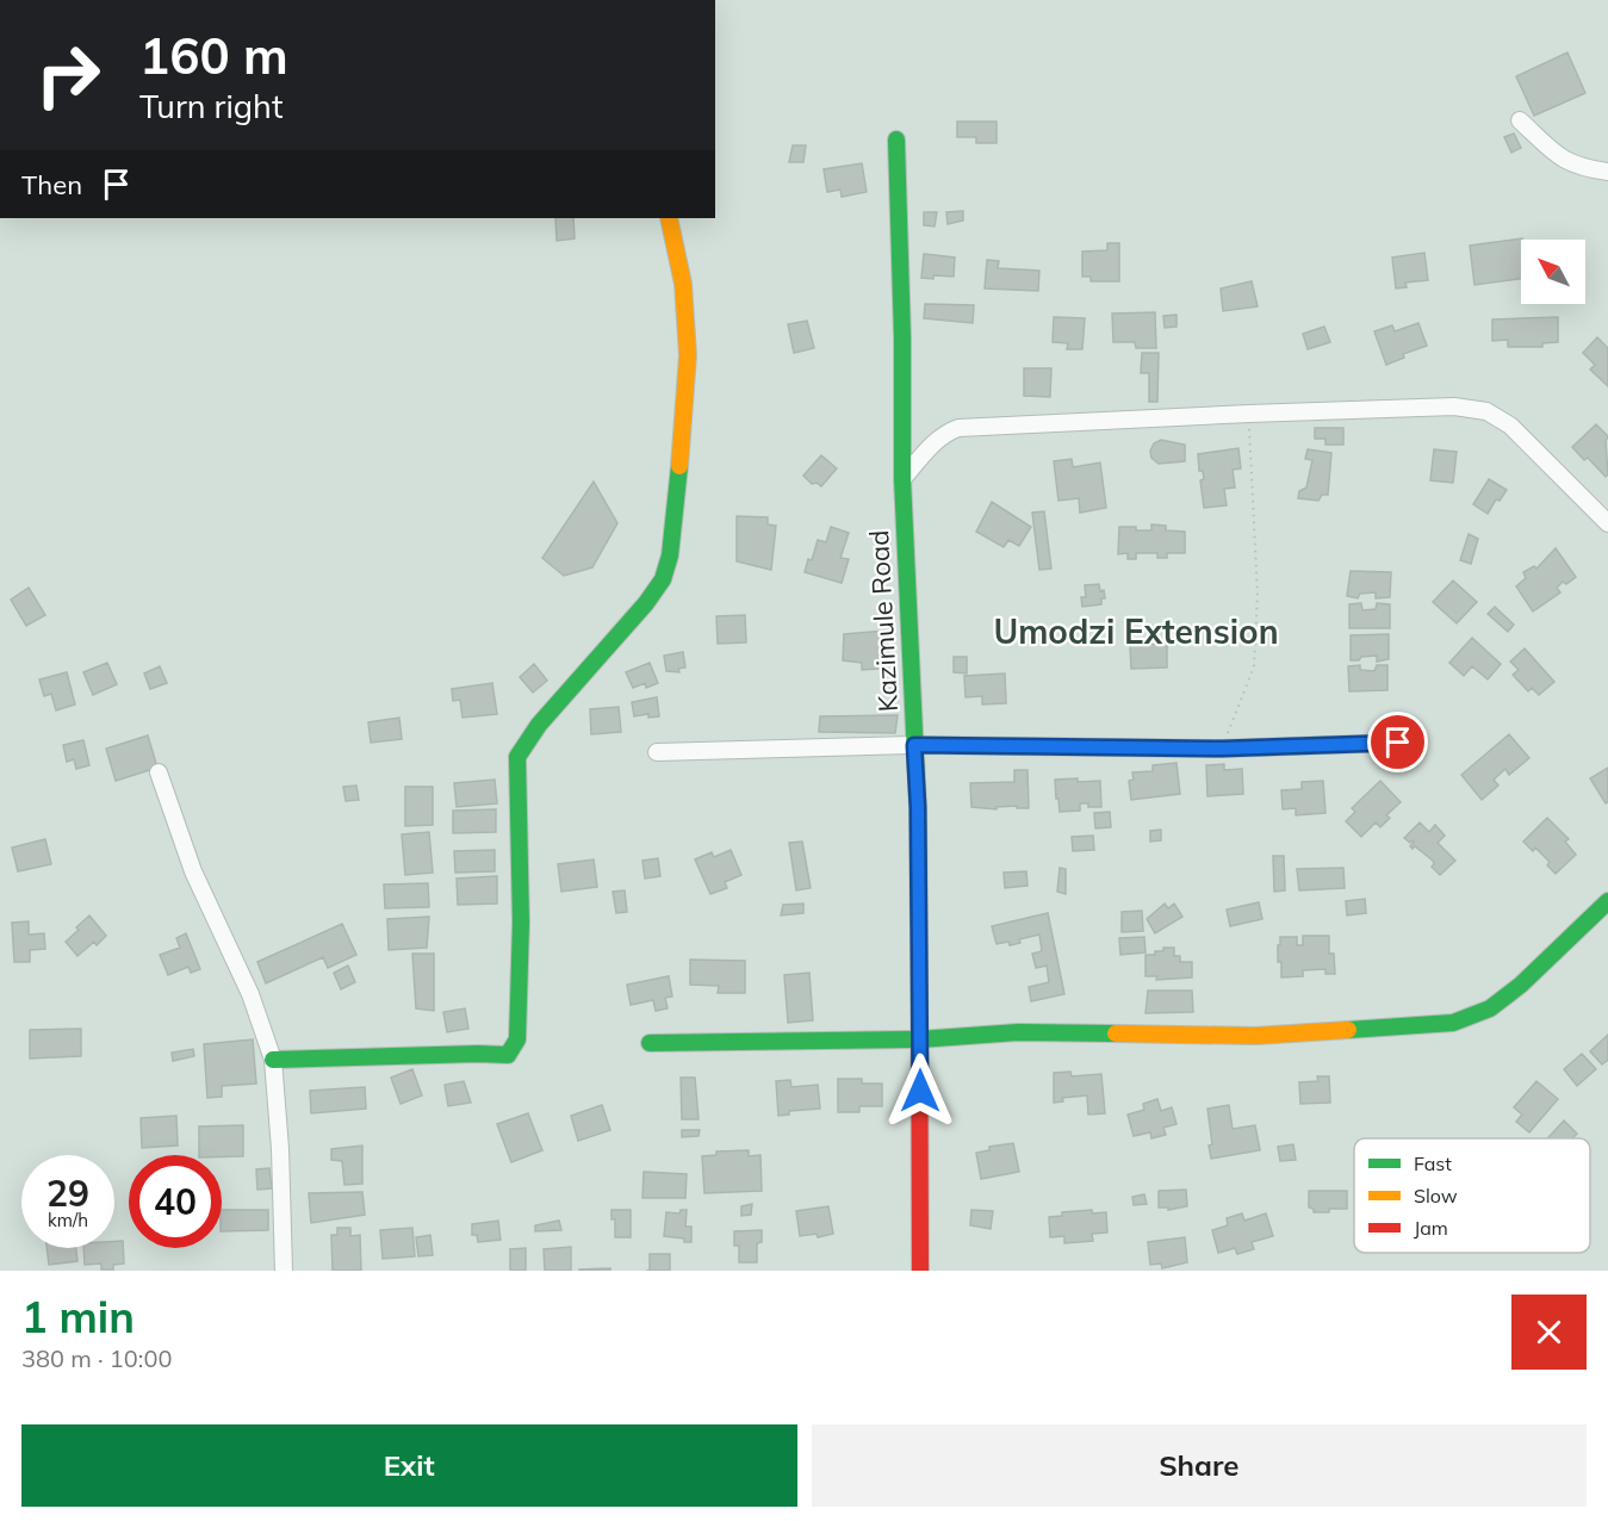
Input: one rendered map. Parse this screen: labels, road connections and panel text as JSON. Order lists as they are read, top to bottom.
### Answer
{
  "streets": {
    "street": ["Kazimule Road"]
  },
  "districts": ["Umodzi Extension"],
  "legend": ["Fast", "Slow", "Jam"],
  "north": "top left",
  "page": {
    "turn": ["160 m", "Turn right"],
    "then": "Then",
    "speed": "29 km/h",
    "limit": "40",
    "heading": ["1 min", "380 m · 10:00"],
    "buttons": ["Exit", "Share"]
  }
}
